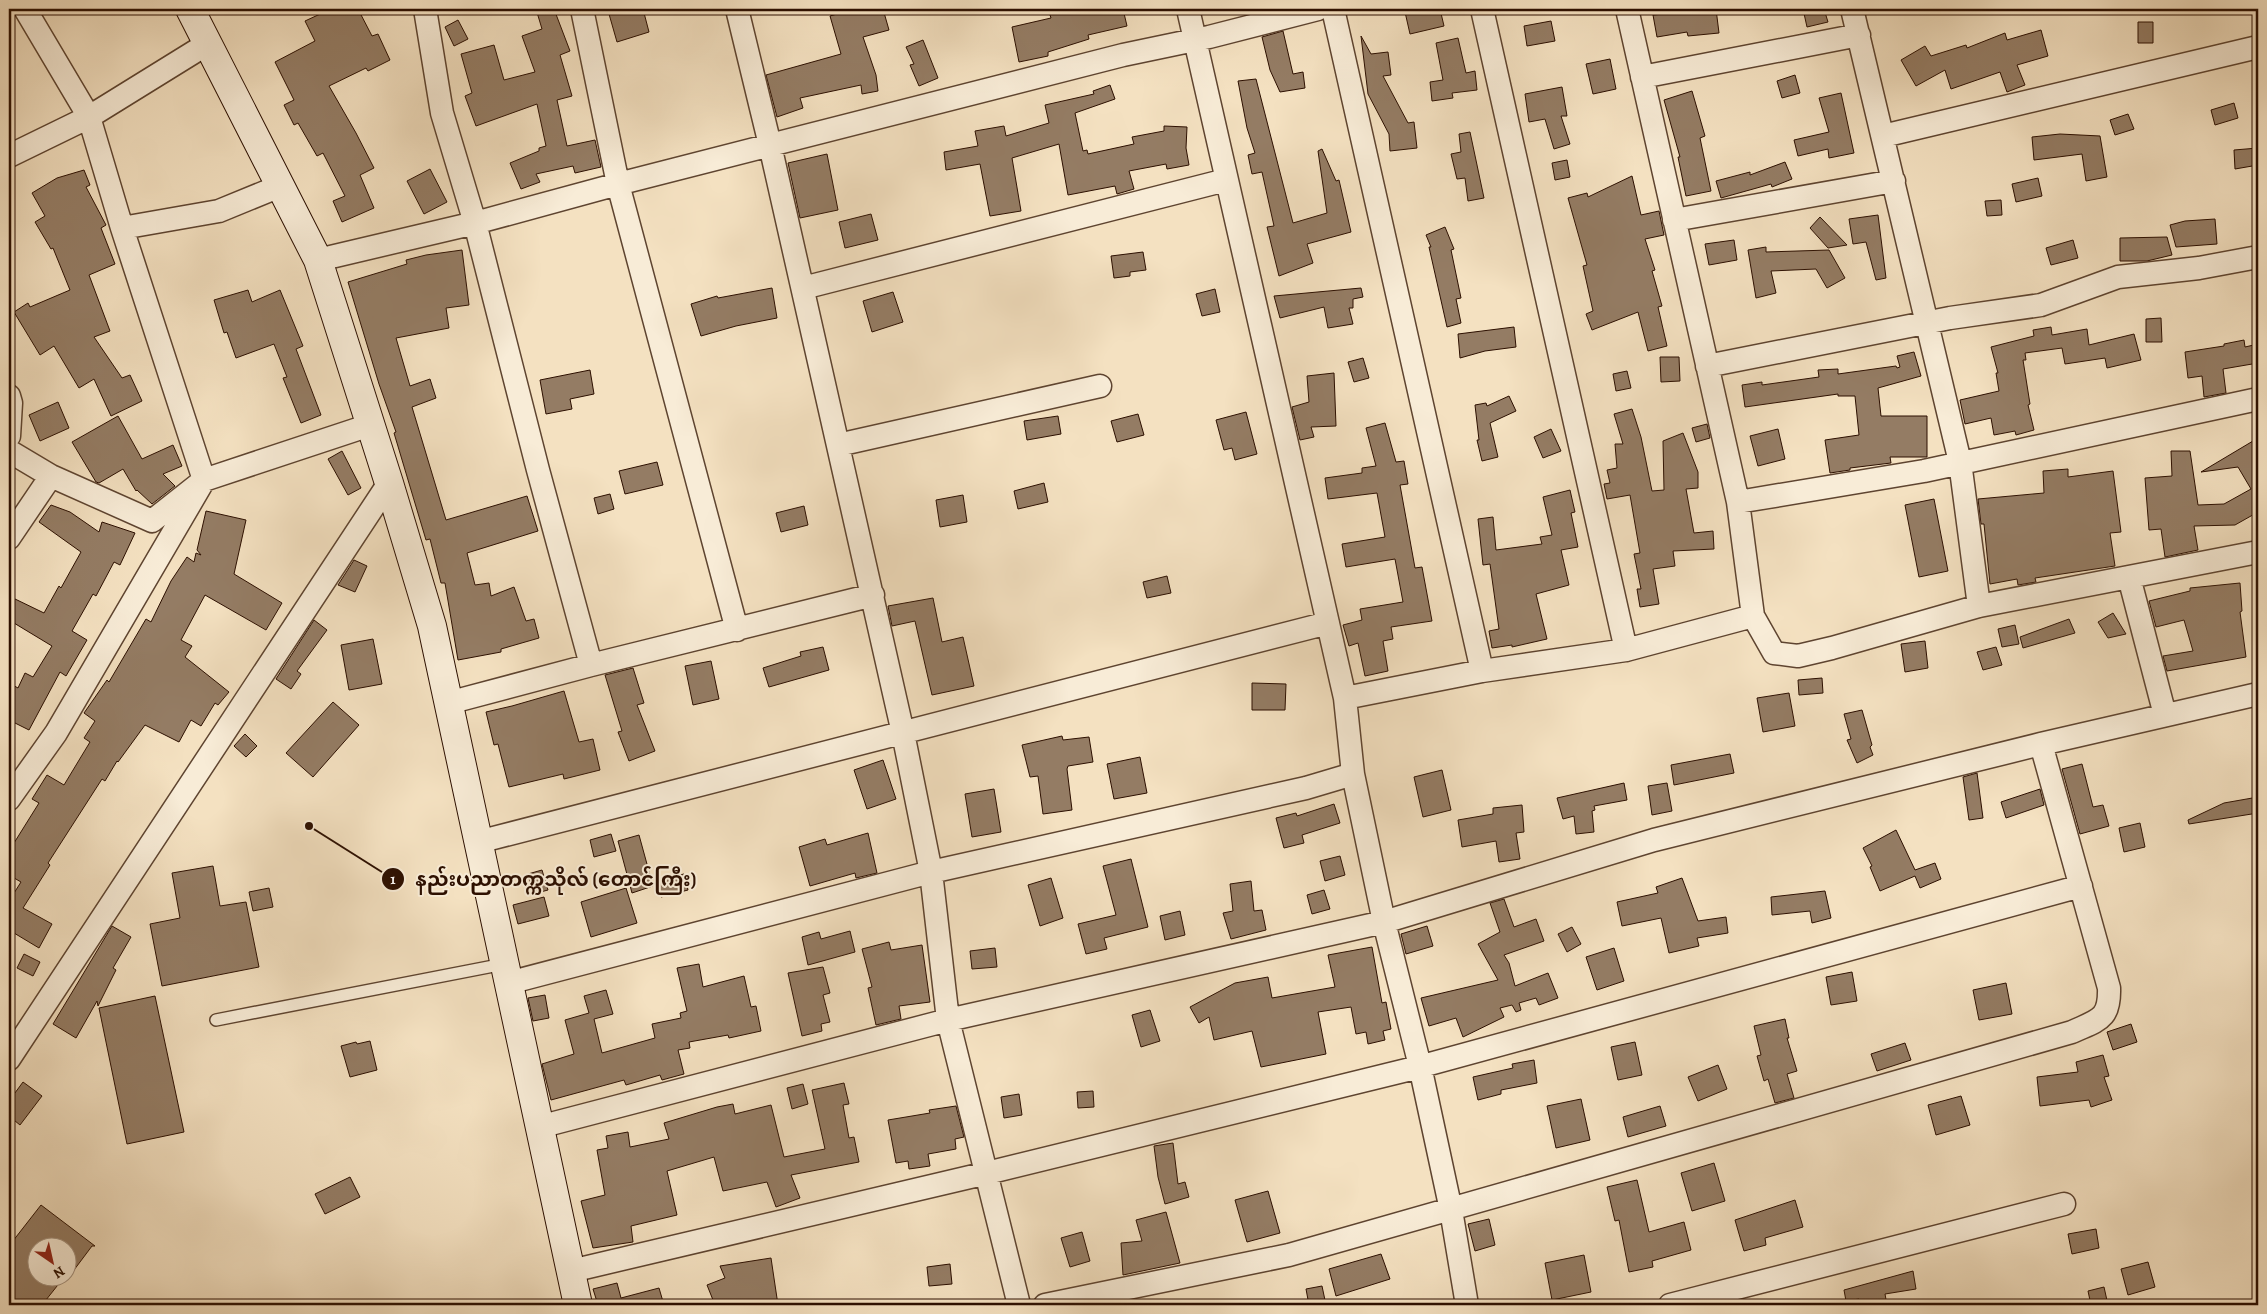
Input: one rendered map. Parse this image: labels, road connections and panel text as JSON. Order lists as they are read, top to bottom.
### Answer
{
  "places": ["နည်းပညာတက္ကသိုလ် (တောင်ကြီး)"],
  "north": "bottom right"
}
